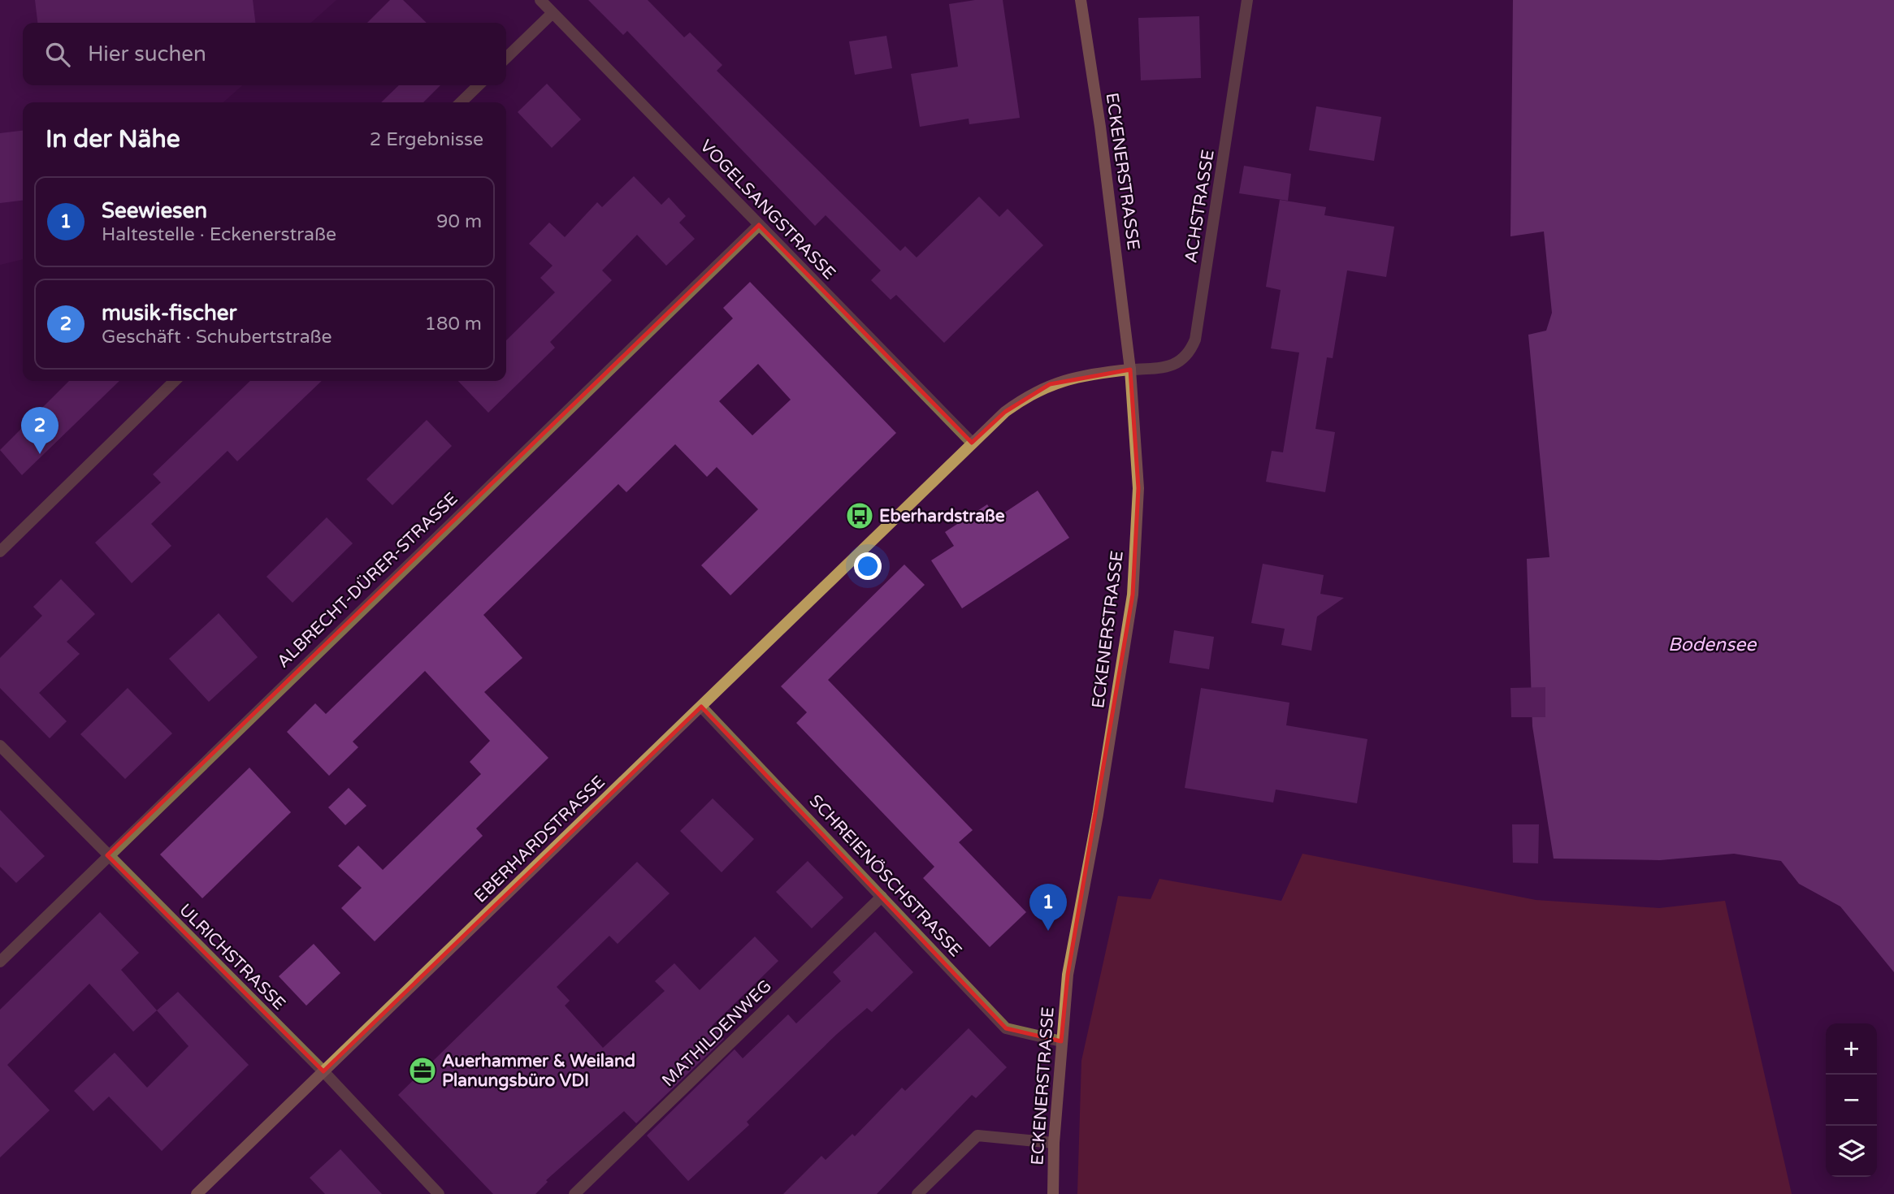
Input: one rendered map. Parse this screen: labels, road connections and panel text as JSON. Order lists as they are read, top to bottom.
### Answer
{
  "streets": {
    "street": [
      "ECKENERSTRASSE",
      "ACHSTRASSE",
      "VOGELSANGSTRASSE",
      "ALBRECHT-DÜRER-STRASSE",
      "EBERHARDSTRASSE",
      "SCHREIENÖSCHSTRASSE",
      "ULRICHSTRASSE",
      "MATHILDENWEG"
    ]
  },
  "crossings": [
    ["ECKENERSTRASSE", "ACHSTRASSE"],
    ["ECKENERSTRASSE", "EBERHARDSTRASSE"],
    ["ECKENERSTRASSE", "SCHREIENÖSCHSTRASSE"],
    ["ACHSTRASSE", "EBERHARDSTRASSE"],
    ["VOGELSANGSTRASSE", "ALBRECHT-DÜRER-STRASSE"],
    ["VOGELSANGSTRASSE", "EBERHARDSTRASSE"],
    ["ALBRECHT-DÜRER-STRASSE", "ULRICHSTRASSE"],
    ["EBERHARDSTRASSE", "SCHREIENÖSCHSTRASSE"],
    ["EBERHARDSTRASSE", "ULRICHSTRASSE"],
    ["SCHREIENÖSCHSTRASSE", "MATHILDENWEG"]
  ],
  "water": ["Bodensee"],
  "places": {
    "bus stop": ["Eberhardstraße"],
    "office": ["Auerhammer & Weiland Planungsbüro VDI"]
  },
  "page": {
    "search": "Hier suchen",
    "heading": ["In der Nähe", "2 Ergebnisse"],
    "list": [
      {
        "mark": "1",
        "name": "Seewiesen",
        "note": "Haltestelle · Eckenerstraße",
        "value": "90 m"
      },
      {
        "mark": "2",
        "name": "musik-fischer",
        "note": "Geschäft · Schubertstraße",
        "value": "180 m"
      }
    ],
    "pins": ["2", "1"],
    "map_buttons": ["+", "−"]
  }
}
